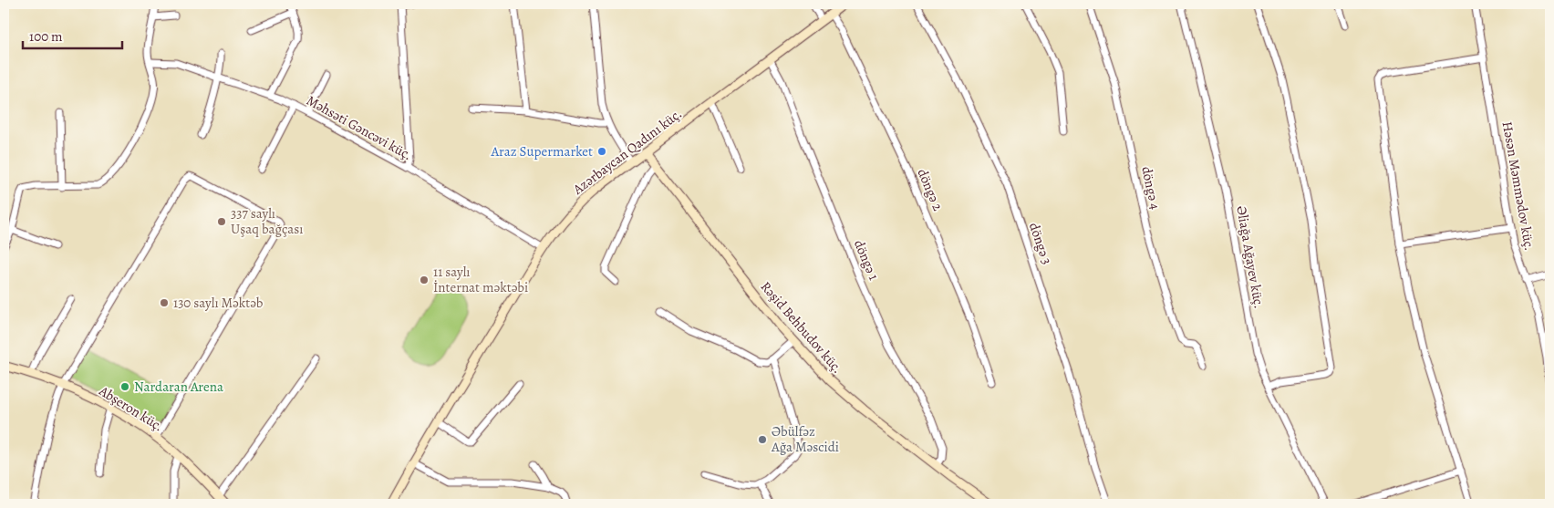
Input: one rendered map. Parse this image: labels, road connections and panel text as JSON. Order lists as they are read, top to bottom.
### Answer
{
  "streets": {
    "main road": ["Azərbaycan Qadını küç.", "Rəşid Behbudov küç.", "Abşeron küç."],
    "street": [
      "Məhsəti Gəncəvi küç.",
      "Həsən Məmmədov küç.",
      "döngə 4",
      "döngə 2",
      "döngə 3",
      "Əliağa Ağayev küç.",
      "döngə 1"
    ]
  },
  "crossings": [
    ["Məhsəti Gəncəvi küç.", "Azərbaycan Qadını küç."],
    ["Azərbaycan Qadını küç.", "döngə 2"],
    ["Azərbaycan Qadını küç.", "döngə 1"],
    ["Azərbaycan Qadını küç.", "Rəşid Behbudov küç."],
    ["döngə 1", "Rəşid Behbudov küç."]
  ],
  "places": [
    "Araz Supermarket",
    "337 saylı Uşaq bağçası",
    "11 saylı İnternat məktəbi",
    "130 saylı Məktəb",
    "Nardaran Arena",
    "Əbülfəz Ağa Məscidi"
  ],
  "scale_bar": "100 m"
}
